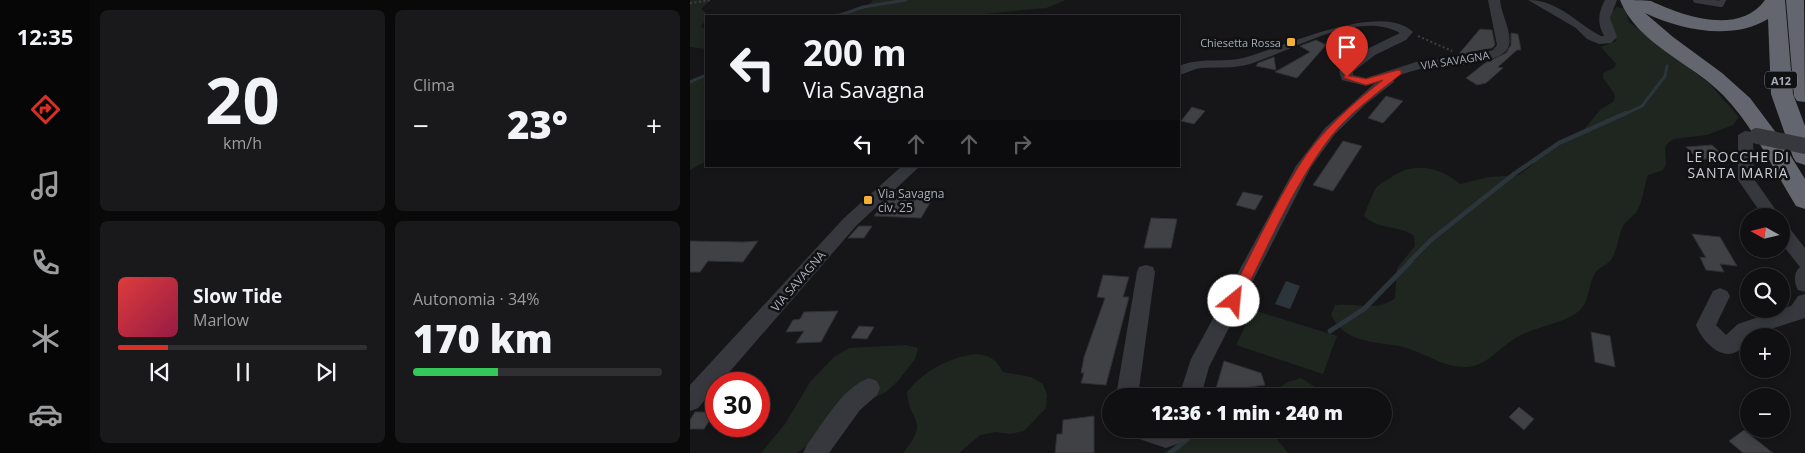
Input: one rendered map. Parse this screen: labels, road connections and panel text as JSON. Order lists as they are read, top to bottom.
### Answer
{
  "streets": {
    "highway": ["A12"],
    "street": ["VIA SAVAGNA"]
  },
  "districts": ["LE ROCCHE DI SANTA MARIA"],
  "places": {
    "transit": ["Chiesetta Rossa", "Via Savagna civ. 25"]
  },
  "north": "left",
  "page": {
    "tabs": "12:35",
    "tile": [
      ["20", "km/h"],
      "Clima",
      ["Autonomia · 34%", "170 km"]
    ],
    "turn": ["200 m", "Via Savagna"],
    "heat": ["−", "23°", "+"],
    "map_buttons": ["+", "−"],
    "song": ["Slow Tide", "Marlow"],
    "limit": "30",
    "trip": "12:36 · 1 min · 240 m"
  }
}
